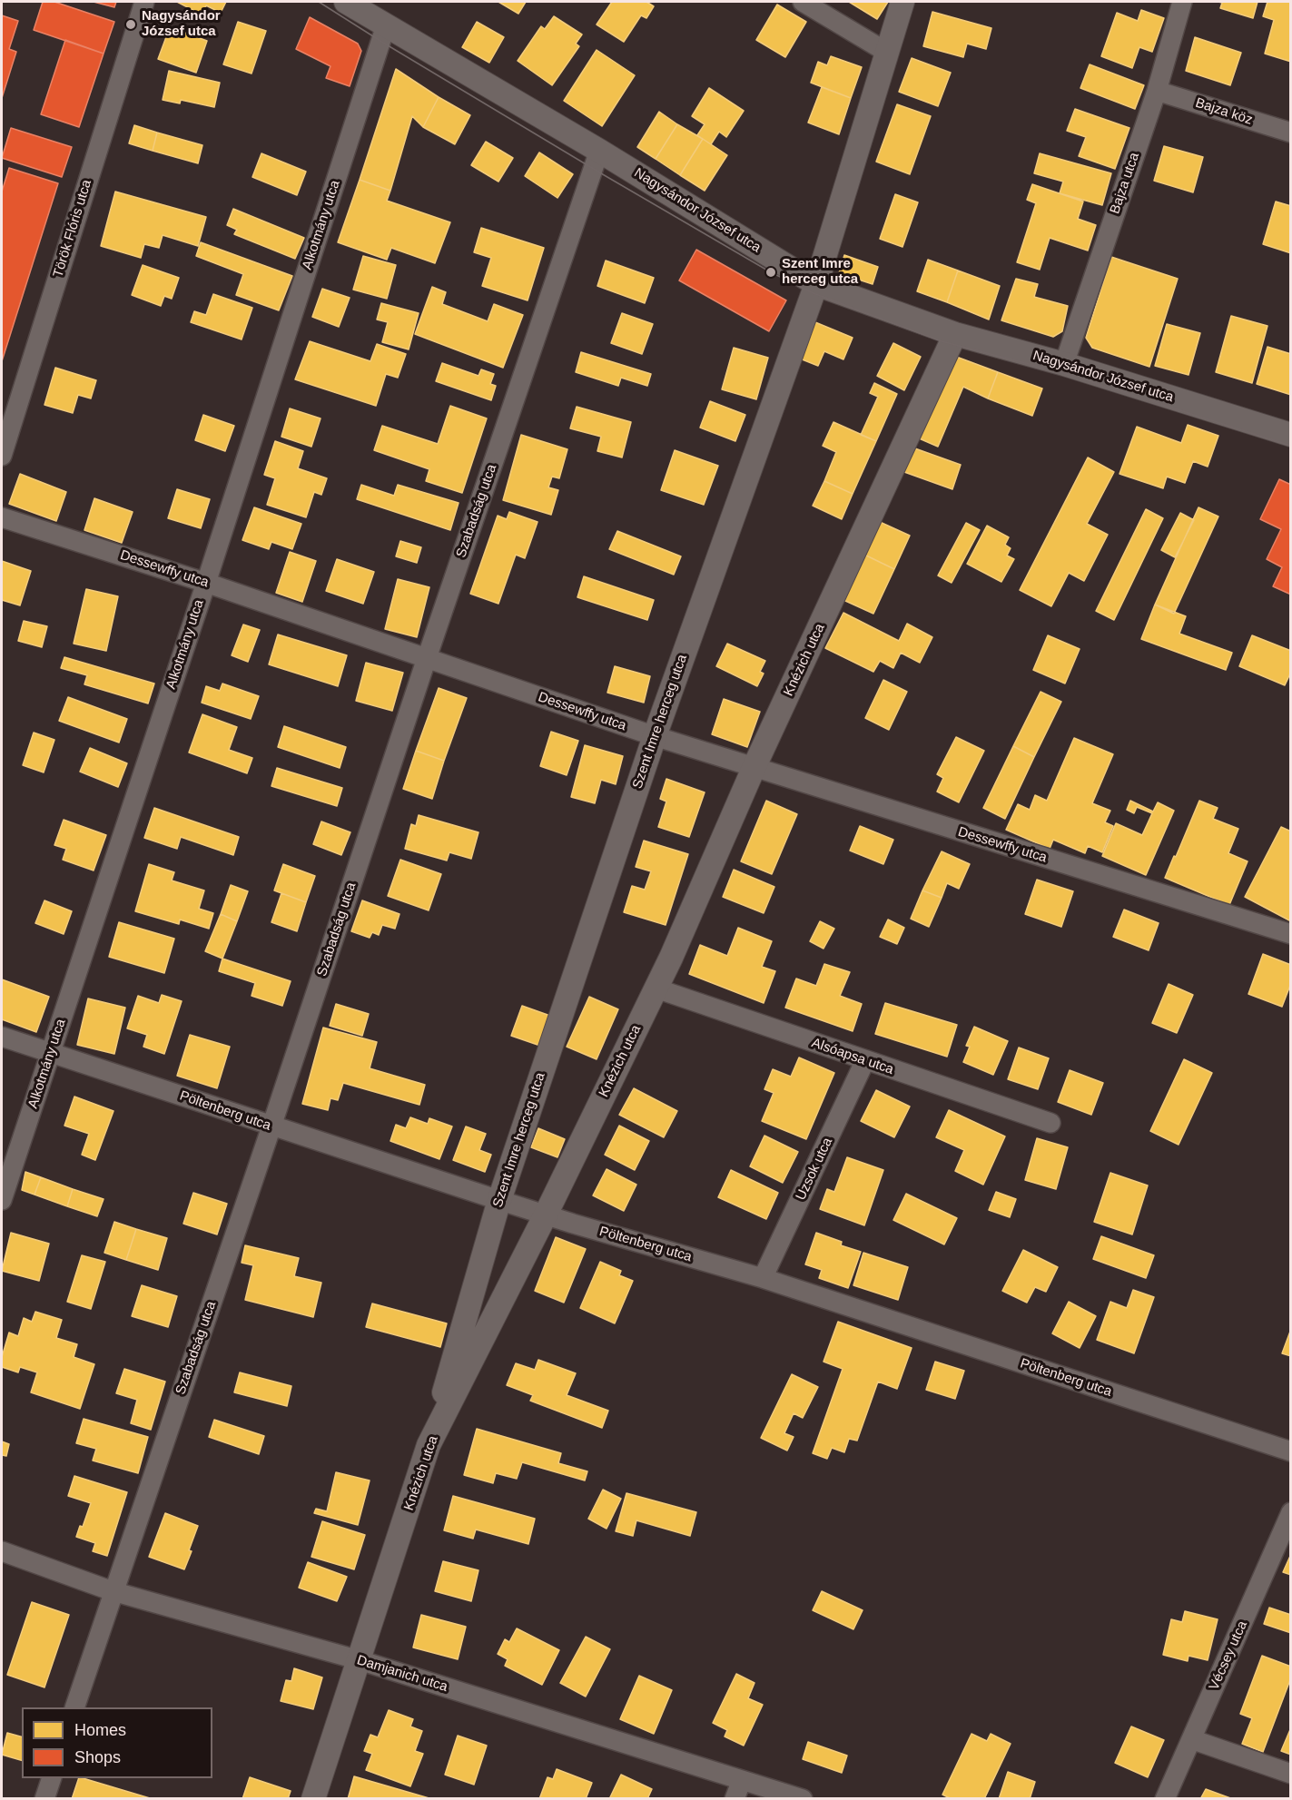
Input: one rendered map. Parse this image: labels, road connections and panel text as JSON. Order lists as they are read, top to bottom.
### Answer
{
  "streets": {
    "street": [
      "Bajza köz",
      "Bajza utca",
      "Nagysándor József utca",
      "Alkotmány utca",
      "Török Flóris utca",
      "Szabadság utca",
      "Dessewffy utca",
      "Knézich utca",
      "Szent Imre herceg utca",
      "Alsóapsa utca",
      "Pöltenberg utca",
      "Uzsok utca",
      "Vécsey utca",
      "Damjanich utca"
    ]
  },
  "crossings": [
    ["Bajza köz", "Bajza utca"],
    ["Bajza utca", "Nagysándor József utca"],
    ["Nagysándor József utca", "Alkotmány utca"],
    ["Nagysándor József utca", "Szabadság utca"],
    ["Nagysándor József utca", "Knézich utca"],
    ["Nagysándor József utca", "Szent Imre herceg utca"],
    ["Alkotmány utca", "Dessewffy utca"],
    ["Alkotmány utca", "Pöltenberg utca"],
    ["Szabadság utca", "Dessewffy utca"],
    ["Szabadság utca", "Pöltenberg utca"],
    ["Szabadság utca", "Damjanich utca"],
    ["Dessewffy utca", "Knézich utca"],
    ["Dessewffy utca", "Szent Imre herceg utca"],
    ["Knézich utca", "Szent Imre herceg utca"],
    ["Knézich utca", "Alsóapsa utca"],
    ["Knézich utca", "Pöltenberg utca"],
    ["Knézich utca", "Damjanich utca"],
    ["Szent Imre herceg utca", "Pöltenberg utca"],
    ["Alsóapsa utca", "Uzsok utca"],
    ["Pöltenberg utca", "Uzsok utca"]
  ],
  "places": ["Nagysándor József utca", "Szent Imre herceg utca"],
  "legend": ["Homes", "Shops"]
}
